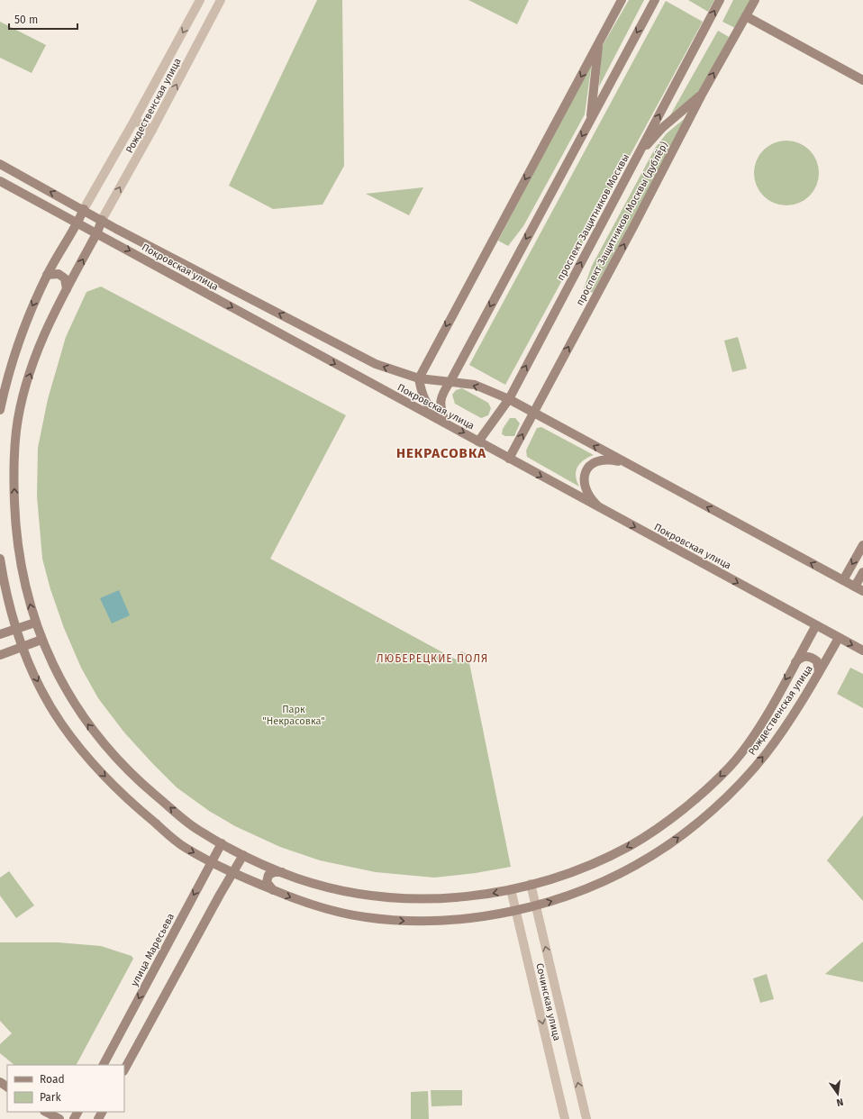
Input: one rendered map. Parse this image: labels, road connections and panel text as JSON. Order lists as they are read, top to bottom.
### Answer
{
  "streets": {
    "street": [
      "Рождественская улица",
      "проспект Защитников Москвы",
      "проспект Защитников Москвы (дублёр)",
      "Покровская улица",
      "улица Маресьева",
      "Сочинская улица"
    ]
  },
  "crossings": [
    ["Рождественская улица", "Покровская улица"],
    ["Рождественская улица", "улица Маресьева"],
    ["Рождественская улица", "Сочинская улица"],
    ["проспект Защитников Москвы", "Покровская улица"],
    ["проспект Защитников Москвы (дублёр)", "Покровская улица"]
  ],
  "one_way": ["проспект Защитников Москвы (дублёр)"],
  "districts": ["НЕКРАСОВКА", "ЛЮБЕРЕЦКИЕ ПОЛЯ"],
  "parks": ["Парк \"Некрасовка\""],
  "legend": ["Road", "Park"],
  "scale_bar": "50 m",
  "north": "bottom"
}
